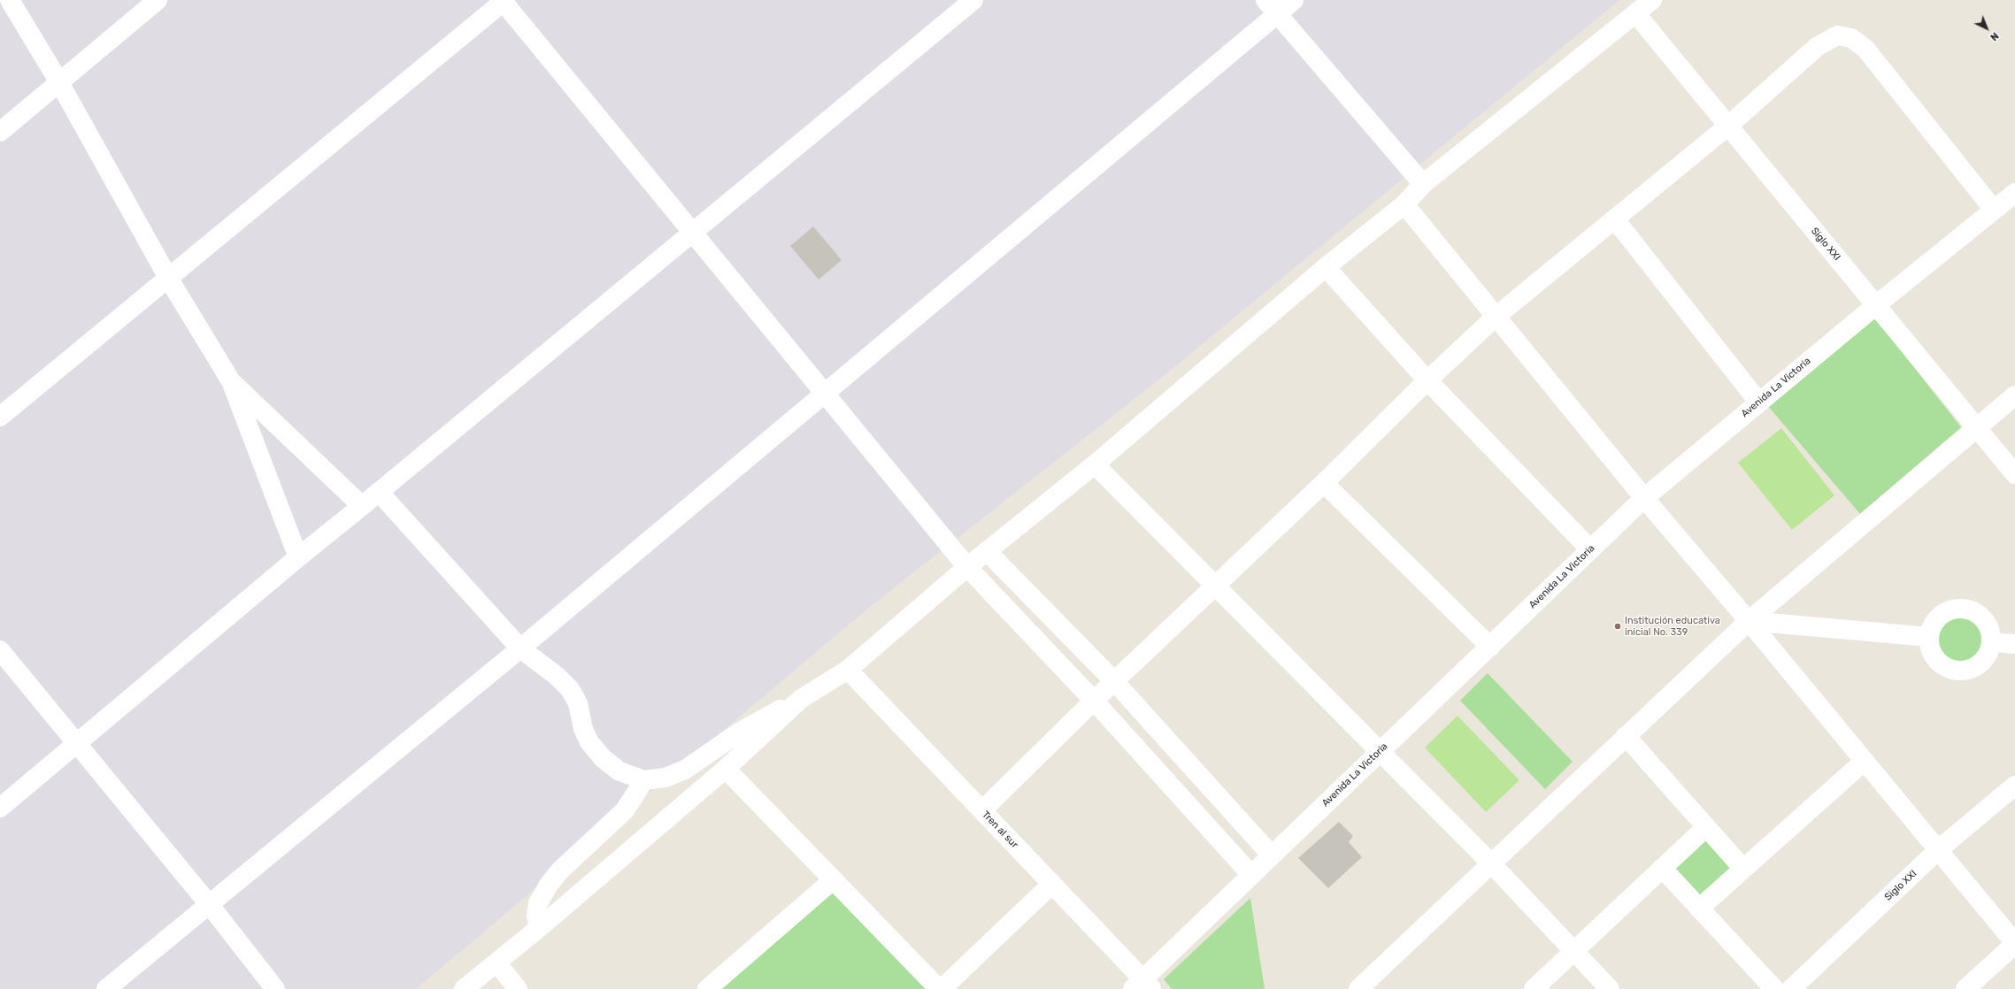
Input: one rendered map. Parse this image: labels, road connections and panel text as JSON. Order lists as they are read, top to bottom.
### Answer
{
  "streets": {
    "street": ["Siglo XXI", "Avenida La Victoria", "Tren al sur"]
  },
  "crossings": [
    ["Siglo XXI", "Avenida La Victoria"],
    ["Avenida La Victoria", "Tren al sur"]
  ],
  "places": ["Institución educativa inicial No. 339"],
  "north": "bottom right"
}
